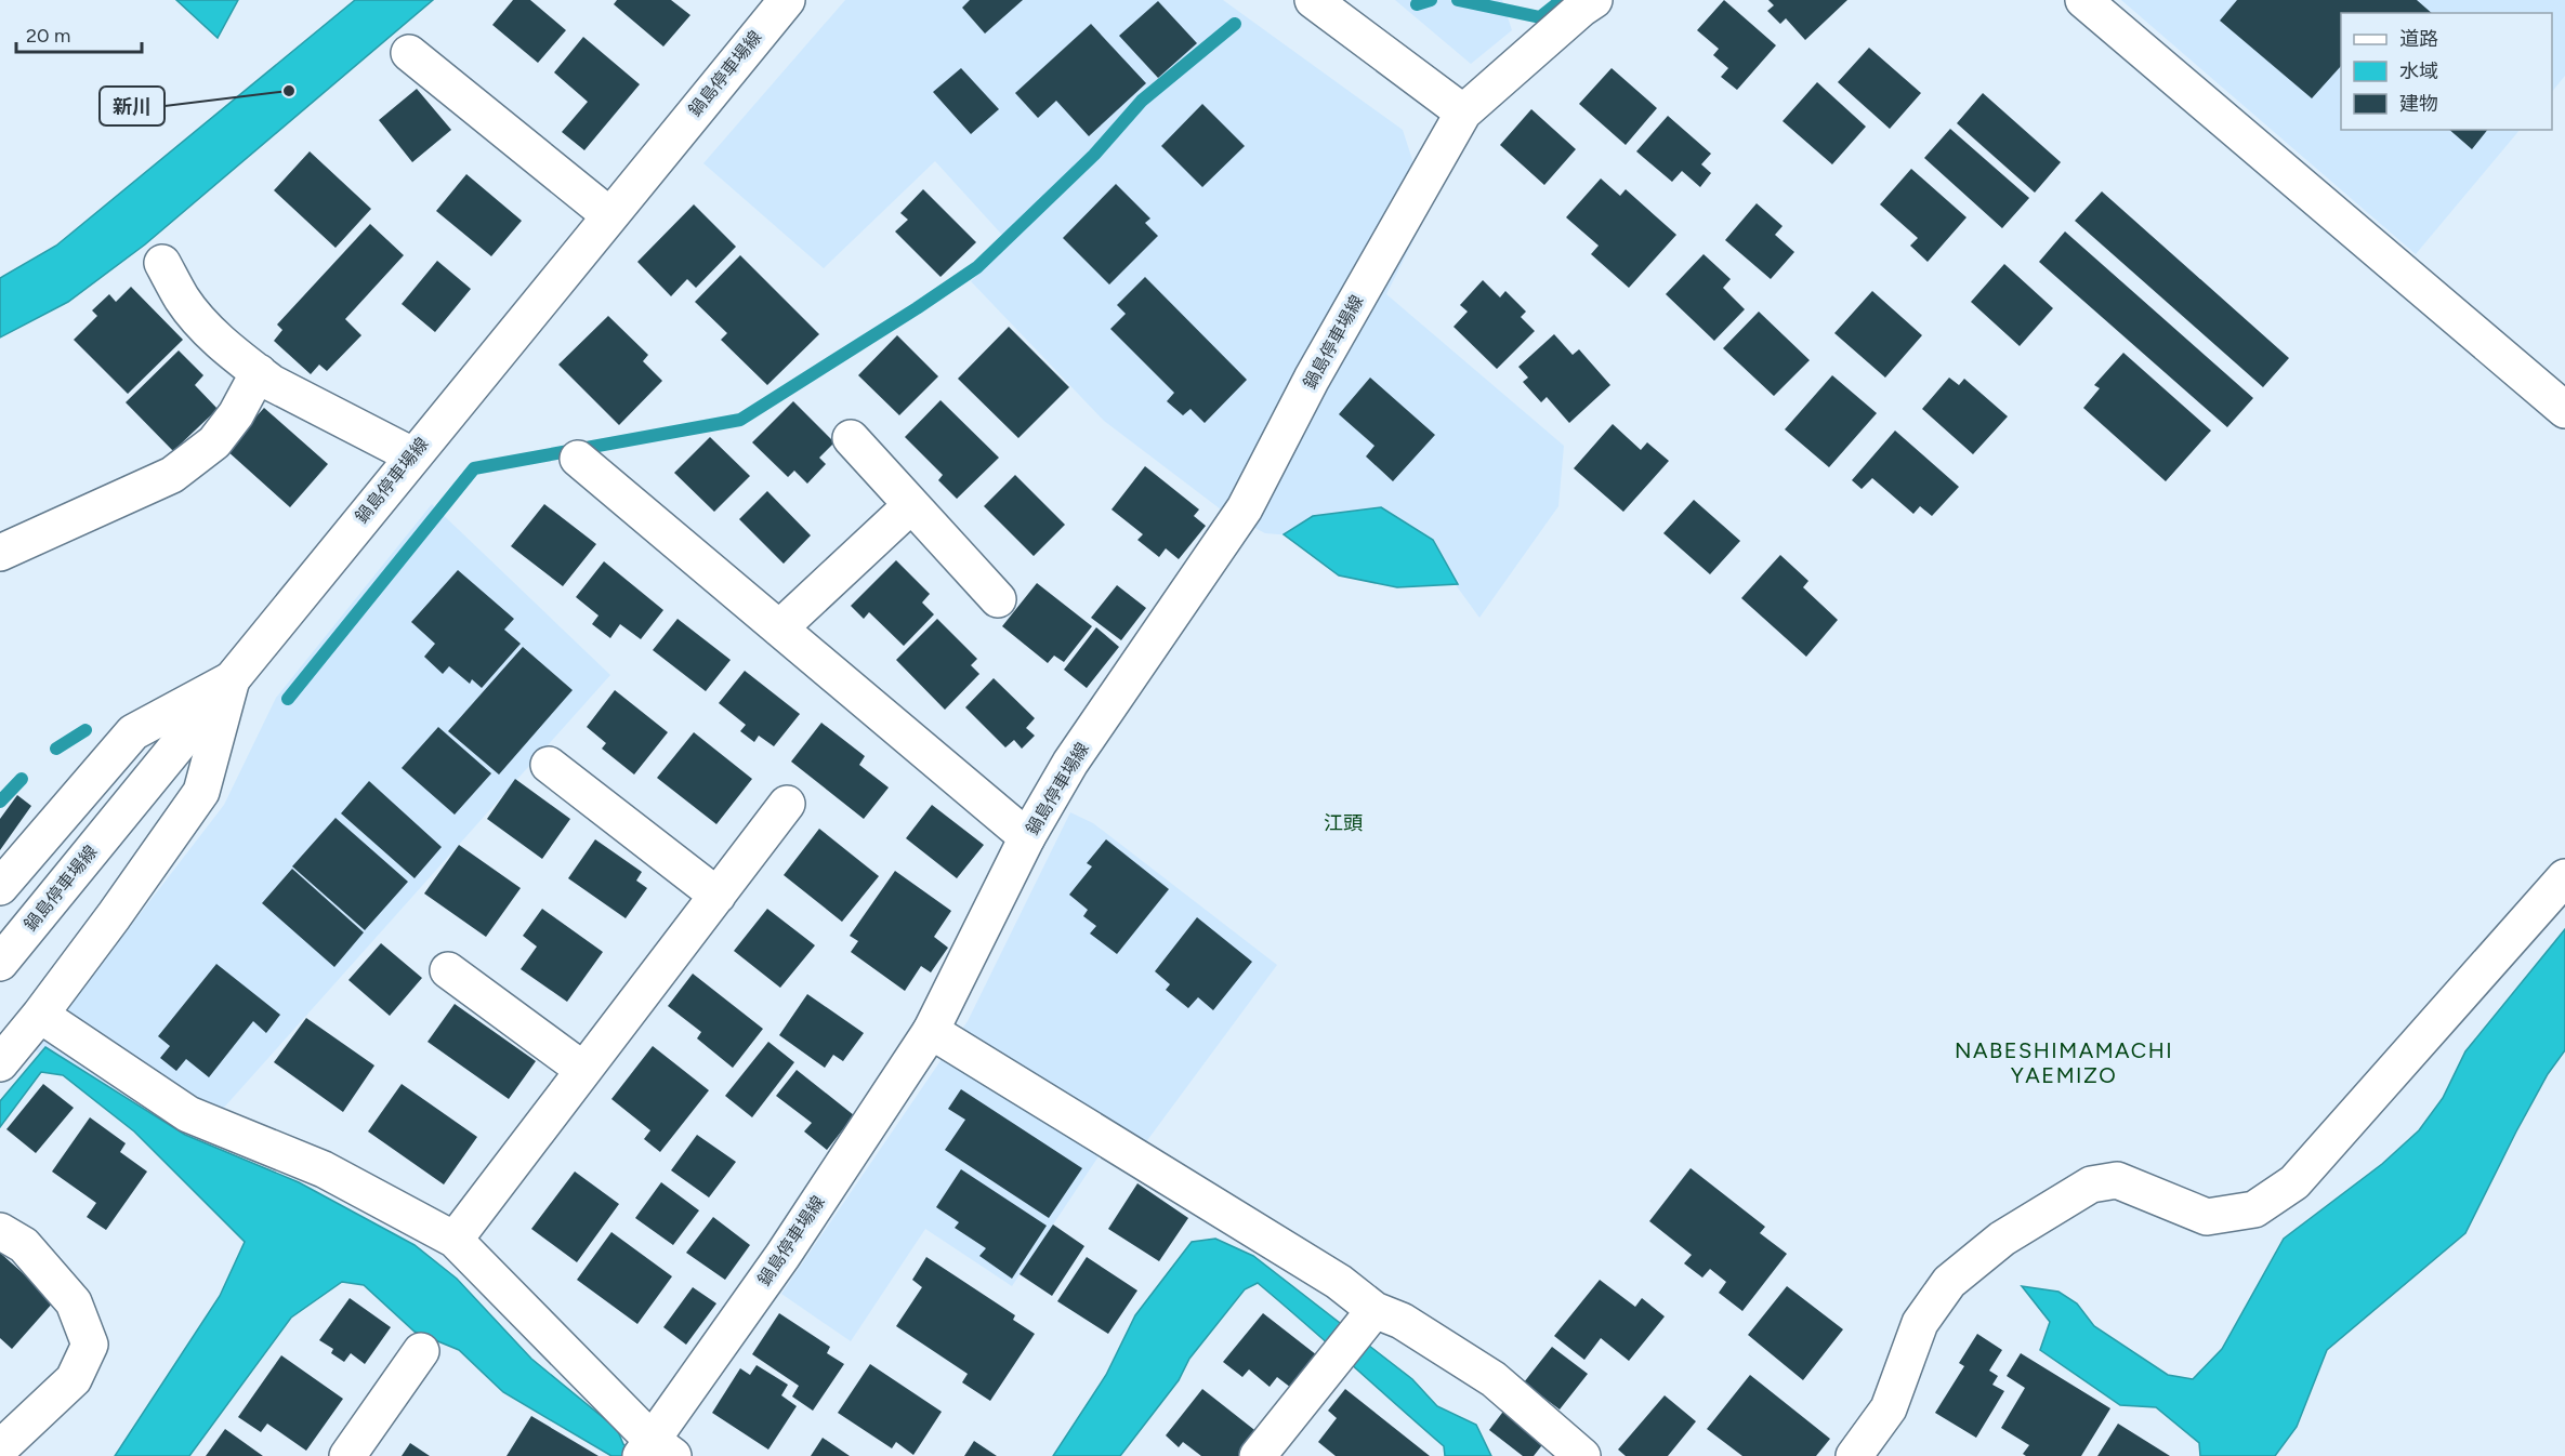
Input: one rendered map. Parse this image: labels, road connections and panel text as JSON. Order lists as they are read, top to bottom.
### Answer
{
  "streets": {
    "street": ["鍋島停車場線"]
  },
  "districts": ["江頭", "NABESHIMAMACHI YAEMIZO"],
  "places": ["新川"],
  "legend": ["道路", "水域", "建物"],
  "scale_bar": "20 m"
}
